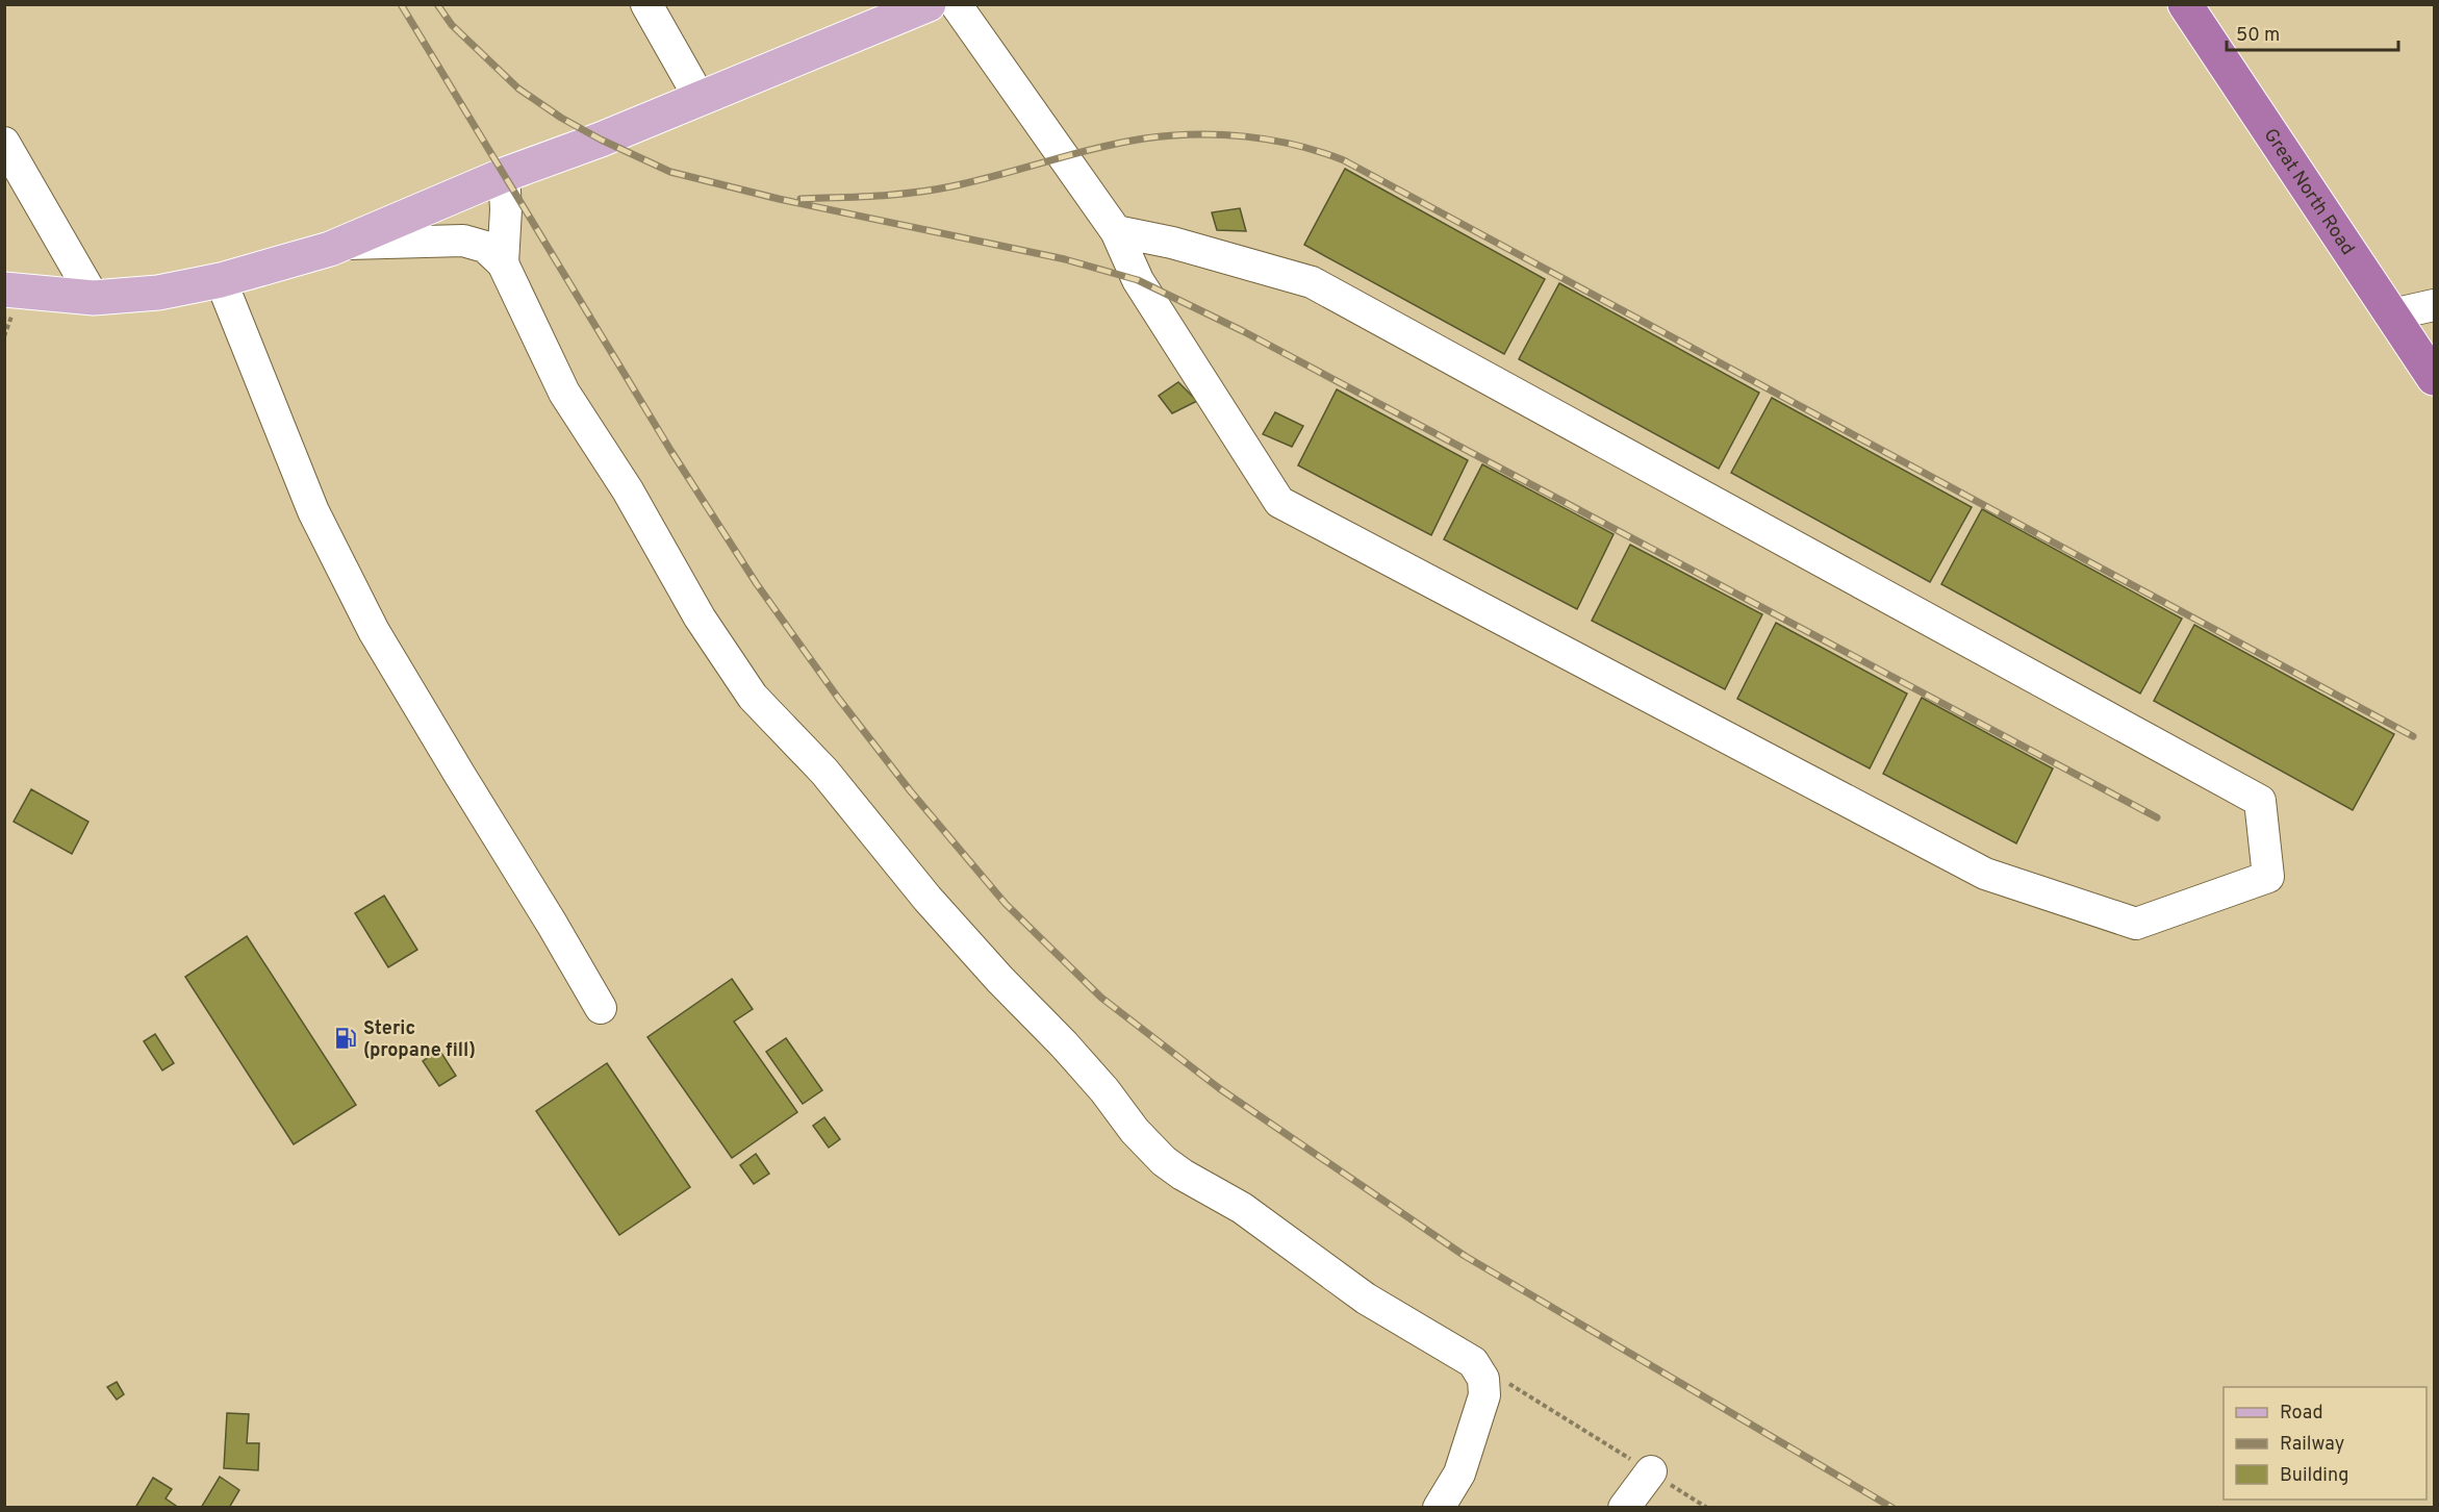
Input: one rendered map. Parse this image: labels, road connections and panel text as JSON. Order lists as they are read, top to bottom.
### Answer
{
  "streets": {
    "highway": ["Great North Road"]
  },
  "places": {
    "fuel station": ["Steric (propane fill)"]
  },
  "legend": ["Road", "Railway", "Building"],
  "scale_bar": "50 m"
}
